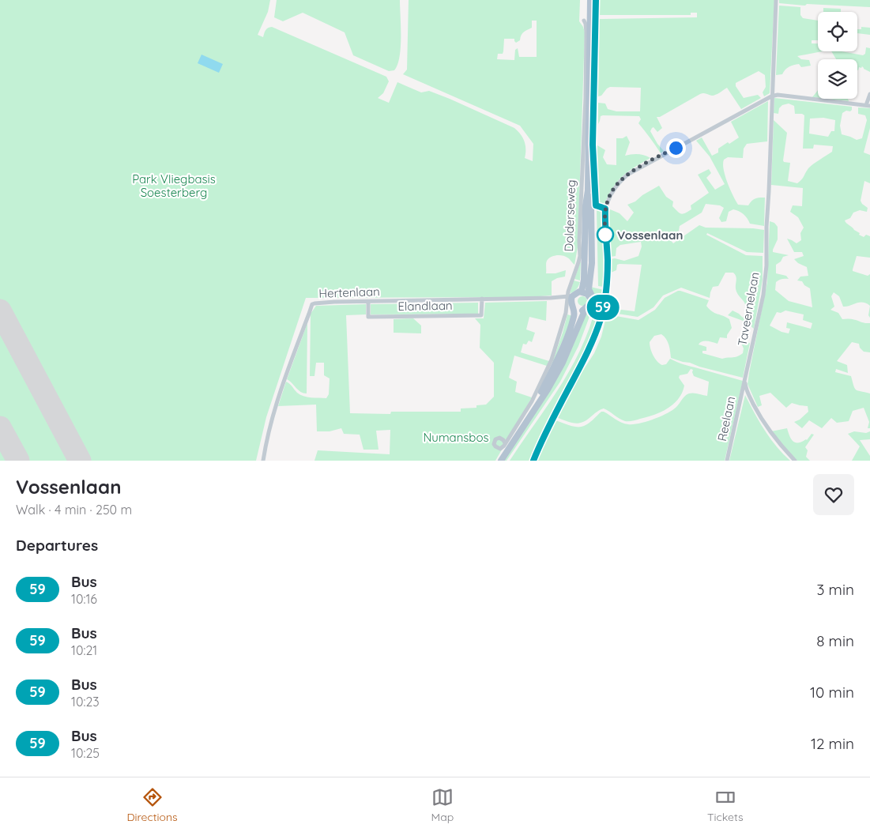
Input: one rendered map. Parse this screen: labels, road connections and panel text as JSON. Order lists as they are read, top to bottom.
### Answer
{
  "streets": {
    "main road": ["Dolderseweg"],
    "street": [
      "Hertenlaan",
      "Elandlaan",
      "Taveernelaan",
      "Reelaan"
    ]
  },
  "crossings": [
    ["Dolderseweg", "Hertenlaan"],
    ["Hertenlaan", "Elandlaan"],
    ["Taveernelaan", "Reelaan"]
  ],
  "parks": ["Park Vliegbasis Soesterberg", "Numansbos"],
  "places": ["Vossenlaan"],
  "lines": ["bus line 59"],
  "page": {
    "on_map": "59",
    "heading": [
      ["Vossenlaan", "Walk · 4 min · 250 m"],
      "Departures"
    ],
    "list": [
      {
        "mark": "59",
        "name": "Bus",
        "note": "10:16",
        "value": "3 min"
      },
      {
        "mark": "59",
        "name": "Bus",
        "note": "10:21",
        "value": "8 min"
      },
      {
        "mark": "59",
        "name": "Bus",
        "note": "10:23",
        "value": "10 min"
      },
      {
        "mark": "59",
        "name": "Bus",
        "note": "10:25",
        "value": "12 min"
      }
    ],
    "tabs": ["Directions", "Map", "Tickets"]
  }
}
